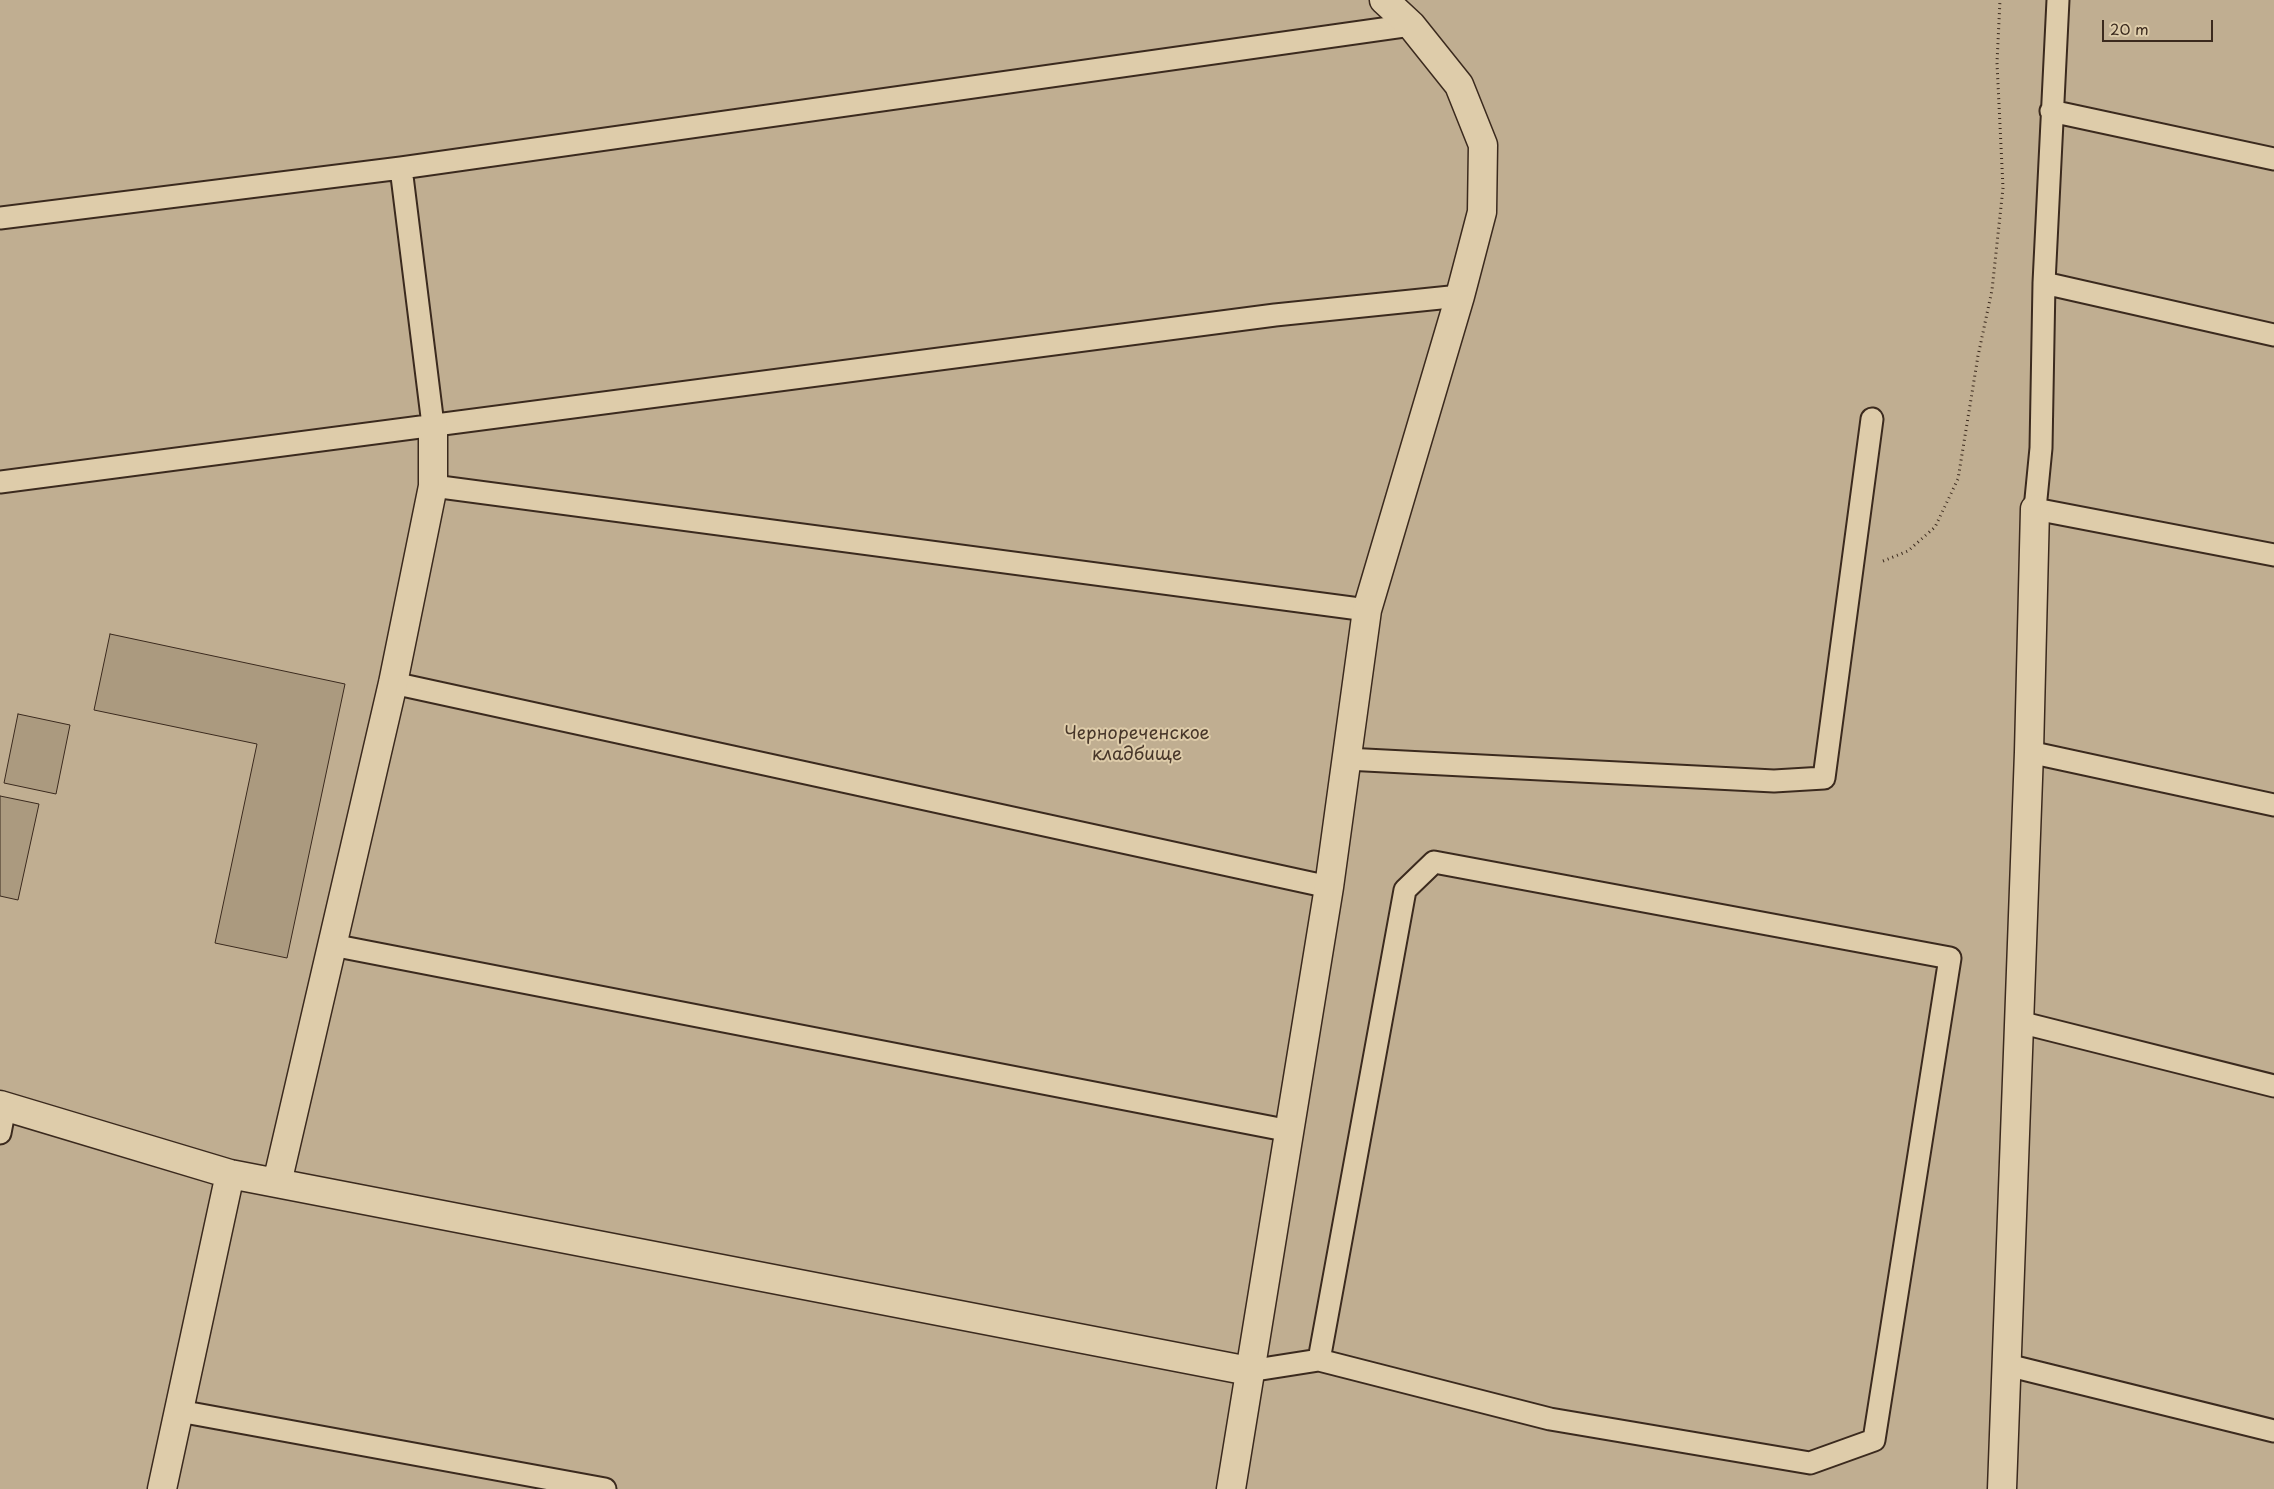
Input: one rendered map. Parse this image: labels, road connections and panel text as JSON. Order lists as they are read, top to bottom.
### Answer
{
  "parks": ["Чернореченское кладбище"],
  "scale_bar": "20 m"
}
